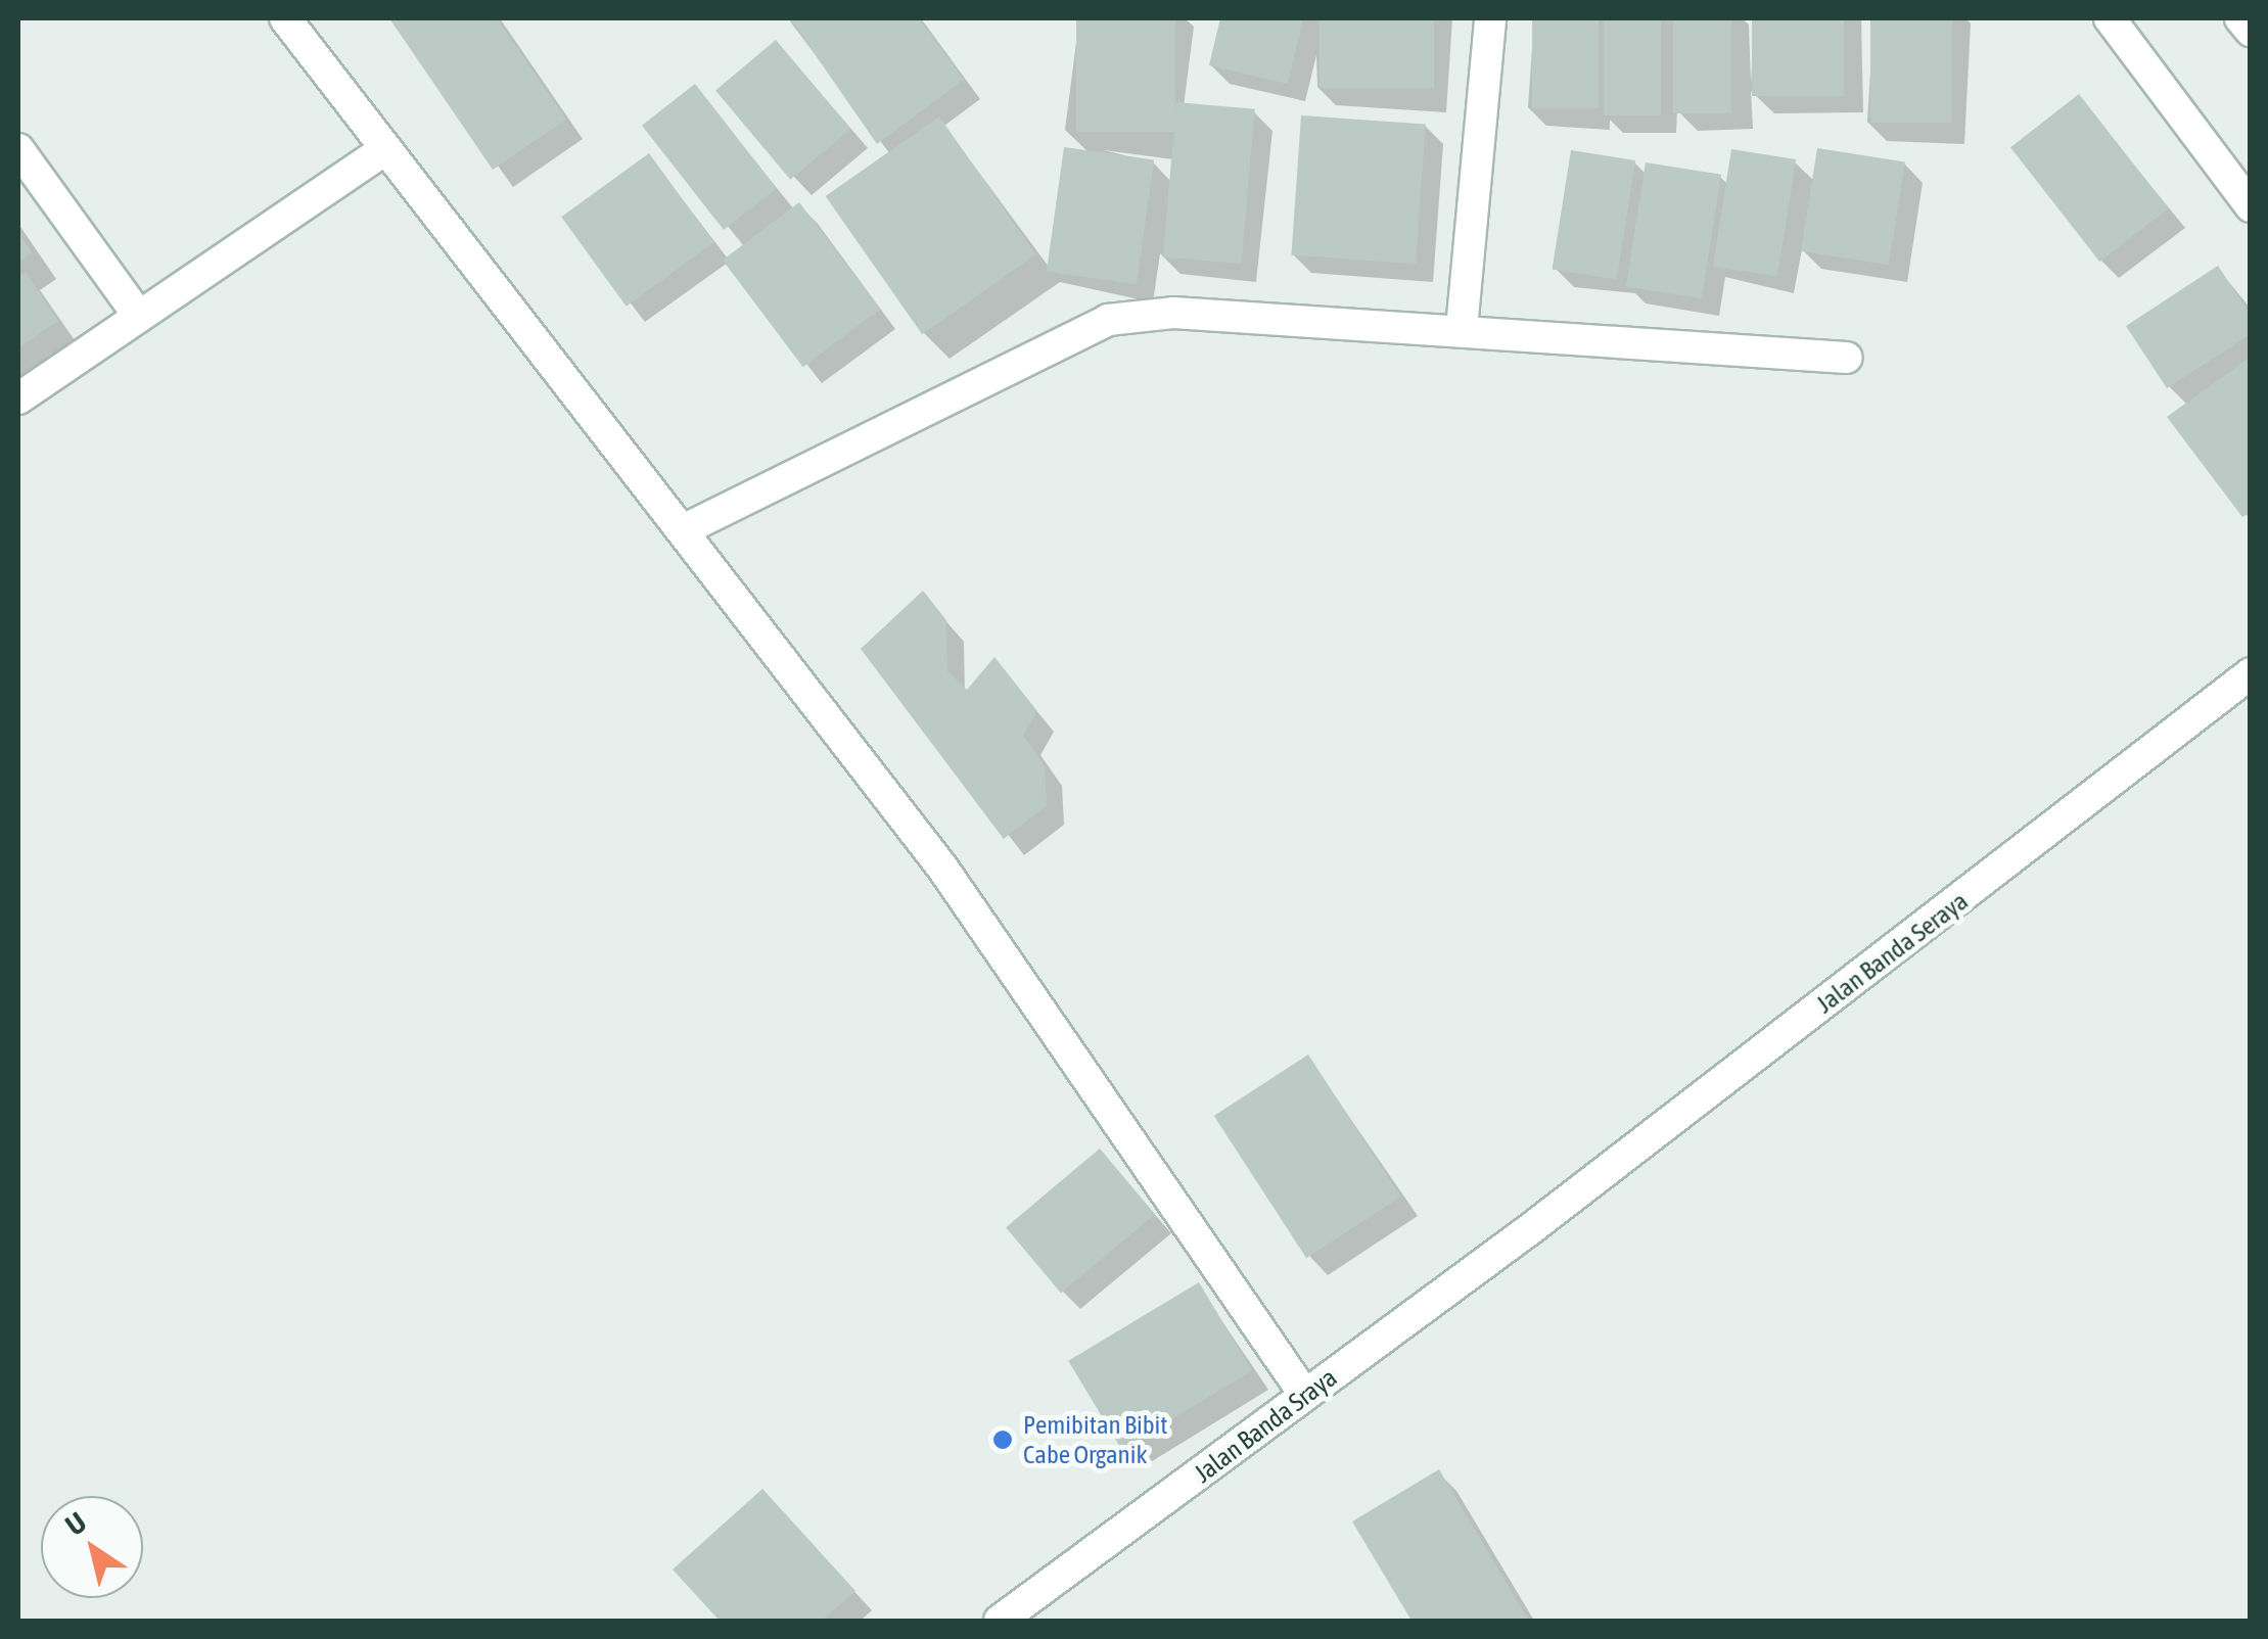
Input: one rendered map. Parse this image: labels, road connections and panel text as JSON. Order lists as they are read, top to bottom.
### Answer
{
  "streets": {
    "street": ["Jalan Banda Seraya", "Jalan Banda Sraya"]
  },
  "crossings": [
    ["Jalan Banda Seraya", "Jalan Banda Sraya"]
  ],
  "places": ["Pemibitan Bibit Cabe Organik"],
  "north": "top left"
}
